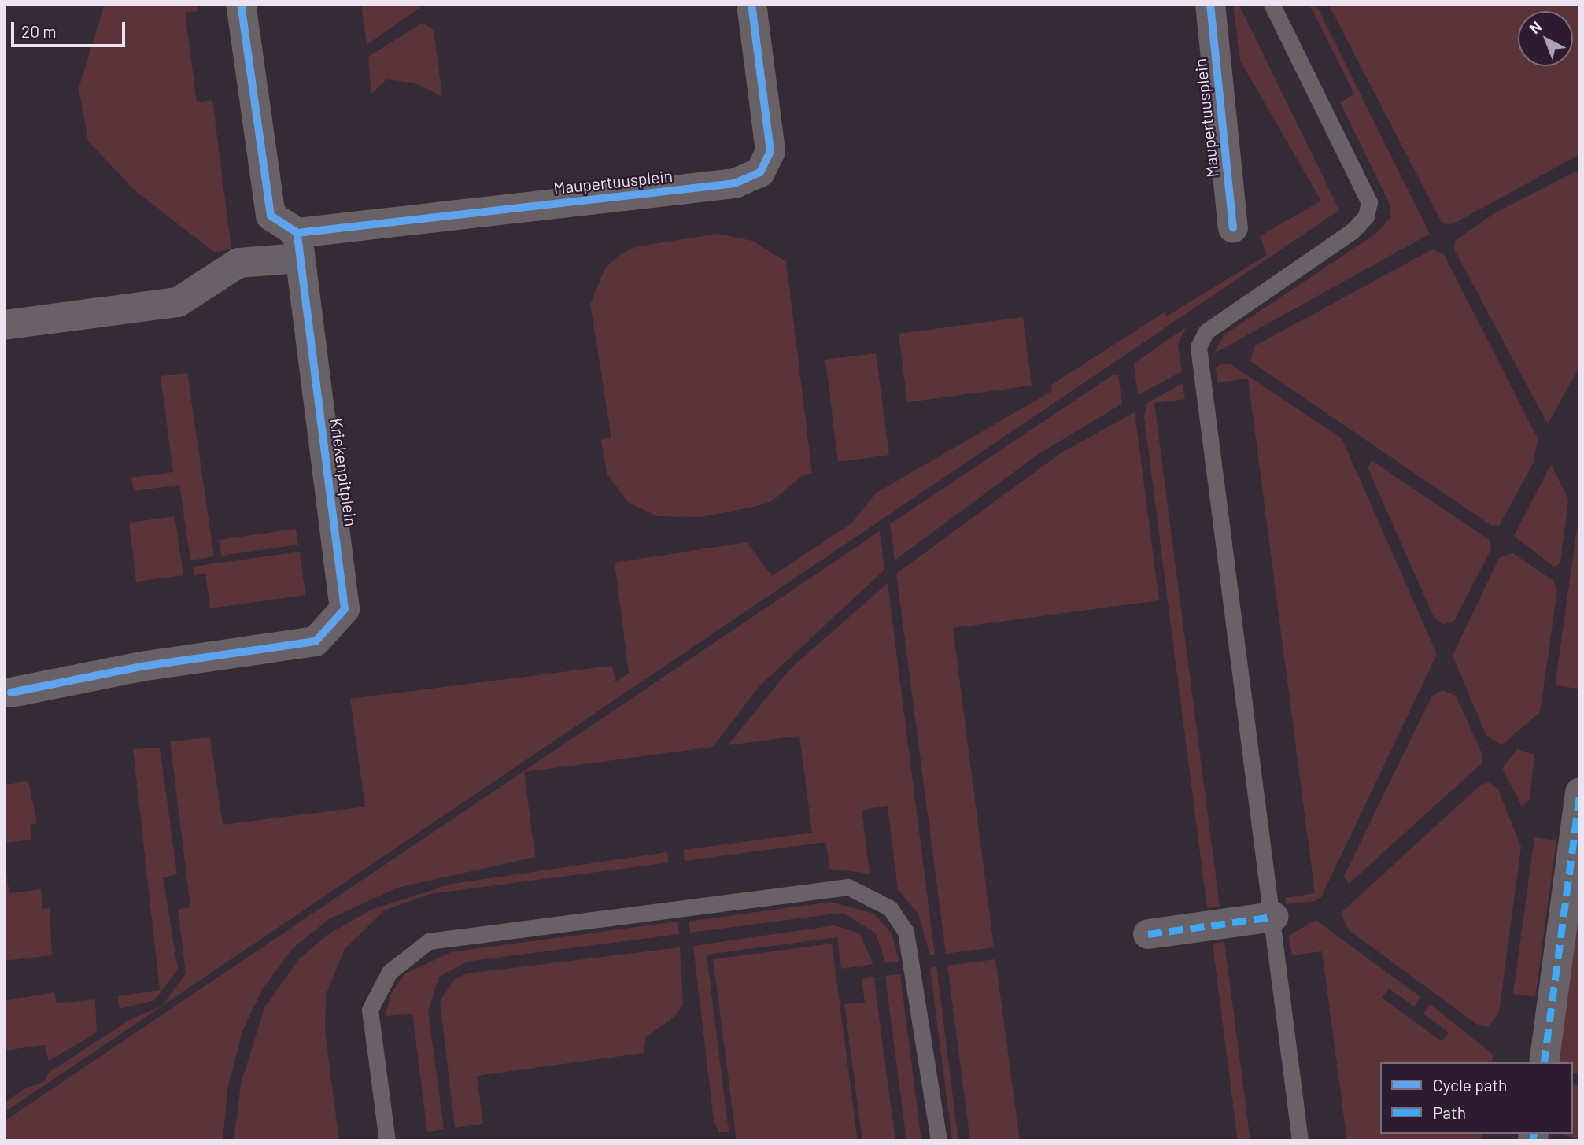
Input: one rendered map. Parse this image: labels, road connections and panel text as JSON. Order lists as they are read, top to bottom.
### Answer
{
  "streets": {
    "street": ["Maupertuusplein", "Kriekenpitplein"]
  },
  "crossings": [
    ["Maupertuusplein", "Kriekenpitplein"]
  ],
  "legend": ["Cycle path", "Path"],
  "scale_bar": "20 m",
  "north": "top left"
}
